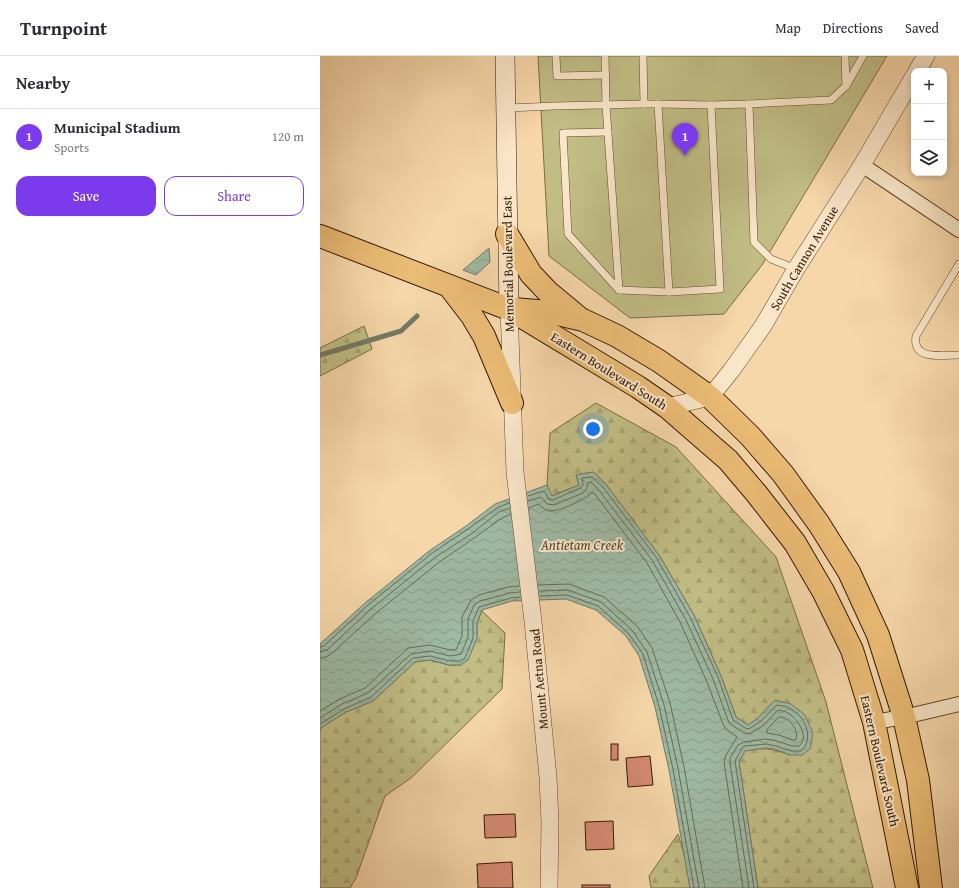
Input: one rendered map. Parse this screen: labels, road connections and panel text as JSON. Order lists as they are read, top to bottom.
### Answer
{
  "streets": {
    "main road": ["Memorial Boulevard East", "Eastern Boulevard South"],
    "street": ["South Cannon Avenue", "Mount Aetna Road"]
  },
  "crossings": [
    ["South Cannon Avenue", "Eastern Boulevard South"],
    ["Memorial Boulevard East", "Eastern Boulevard South"],
    ["Memorial Boulevard East", "Mount Aetna Road"]
  ],
  "water": ["Antietam Creek"],
  "page": {
    "header": "Turnpoint",
    "nav": ["Map", "Directions", "Saved"],
    "heading": "Nearby",
    "map_buttons": ["+", "−"],
    "list": [
      {
        "mark": "1",
        "name": "Municipal Stadium",
        "note": "Sports",
        "value": "120 m"
      }
    ],
    "pins": "1",
    "buttons": ["Save", "Share"]
  }
}
